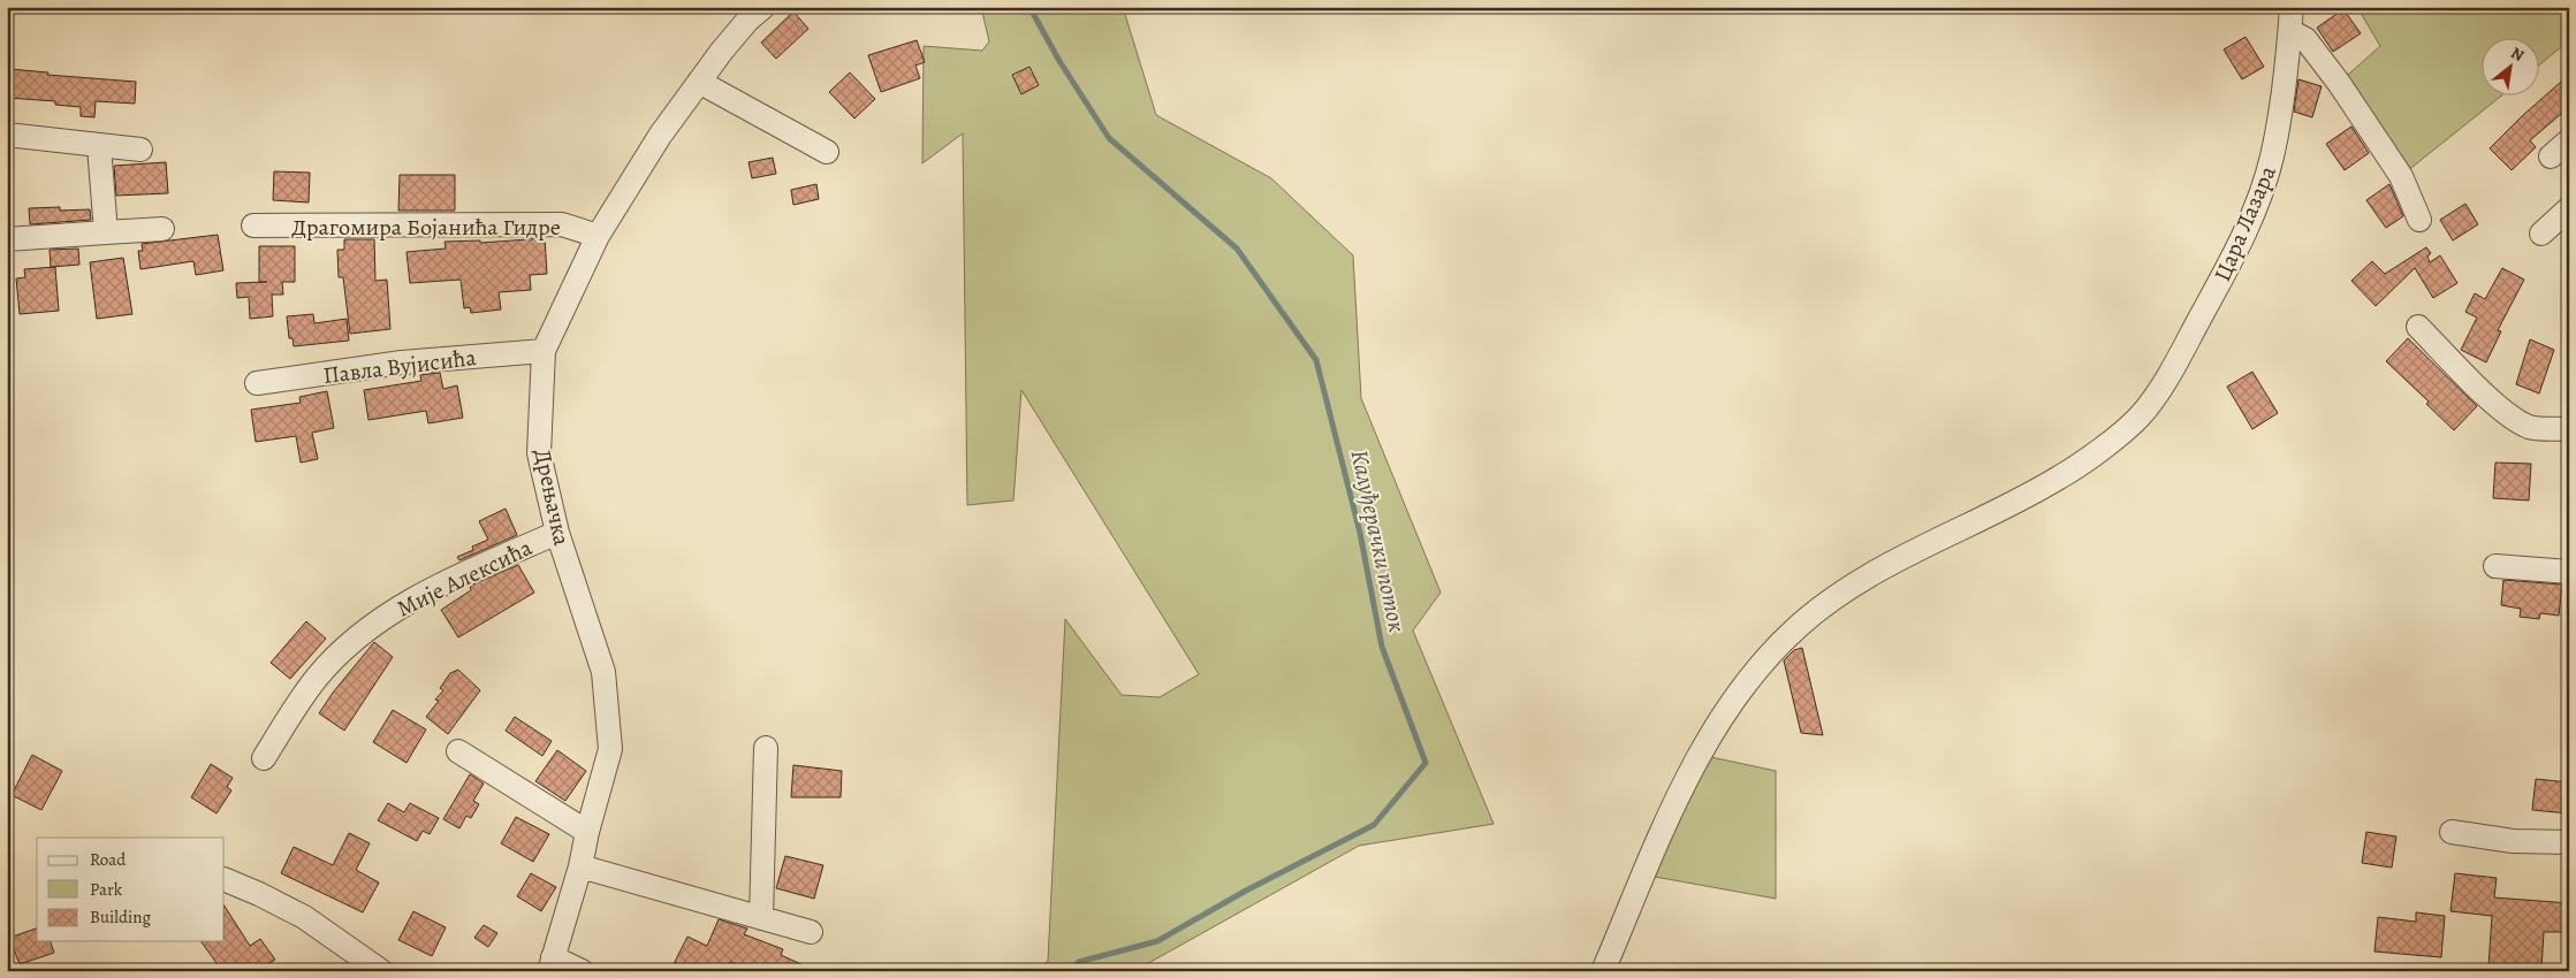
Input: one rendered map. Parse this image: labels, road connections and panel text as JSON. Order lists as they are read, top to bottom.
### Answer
{
  "streets": {
    "street": [
      "Цара Лазара",
      "Драгомира Бојанића Гидре",
      "Павла Вујисића",
      "Дрењачка",
      "Мије Алексића"
    ]
  },
  "crossings": [
    ["Драгомира Бојанића Гидре", "Дрењачка"],
    ["Павла Вујисића", "Дрењачка"],
    ["Дрењачка", "Мије Алексића"]
  ],
  "water": ["Калуђерачки поток"],
  "legend": ["Road", "Park", "Building"],
  "north": "top right"
}
